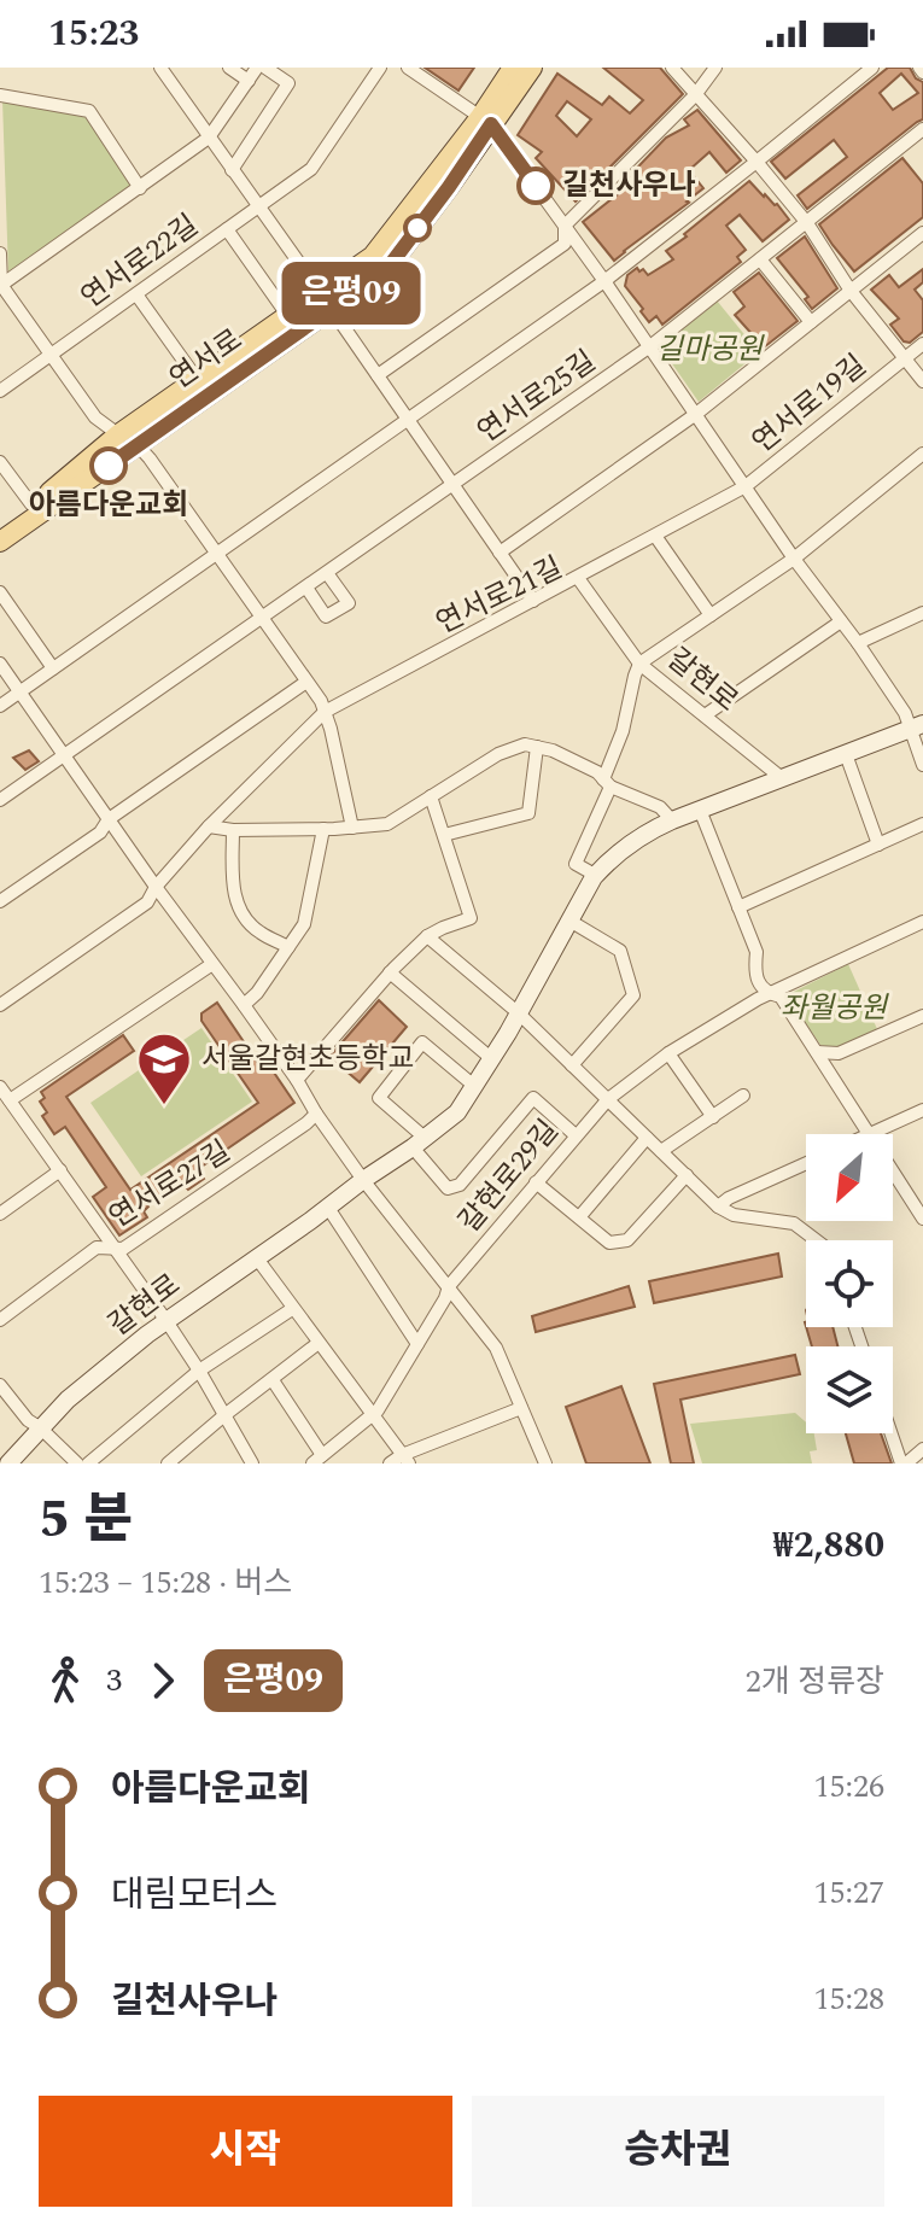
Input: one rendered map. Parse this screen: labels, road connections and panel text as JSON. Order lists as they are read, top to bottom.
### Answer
{
  "streets": {
    "main road": ["연서로", "갈현로"],
    "street": [
      "연서로22길",
      "연서로25길",
      "연서로19길",
      "연서로21길",
      "갈현로29길",
      "연서로27길"
    ]
  },
  "crossings": [
    ["연서로22길", "연서로"],
    ["연서로21길", "갈현로"]
  ],
  "parks": ["길마공원", "좌월공원"],
  "places": {
    "other": ["길천사우나", "아름다운교회"],
    "school or university": ["서울갈현초등학교"]
  },
  "lines": ["bus line 은평09"],
  "north": "bottom left",
  "page": {
    "status": "15:23",
    "on_map": "은평09",
    "heading": ["5 분", "15:23 – 15:28 · 버스", "₩2,880"],
    "legs": ["3", "은평09", "2개 정류장"],
    "list": [
      {
        "name": "아름다운교회",
        "value": "15:26"
      },
      {
        "name": "대림모터스",
        "value": "15:27"
      },
      {
        "name": "길천사우나",
        "value": "15:28"
      }
    ],
    "buttons": ["시작", "승차권"]
  }
}
